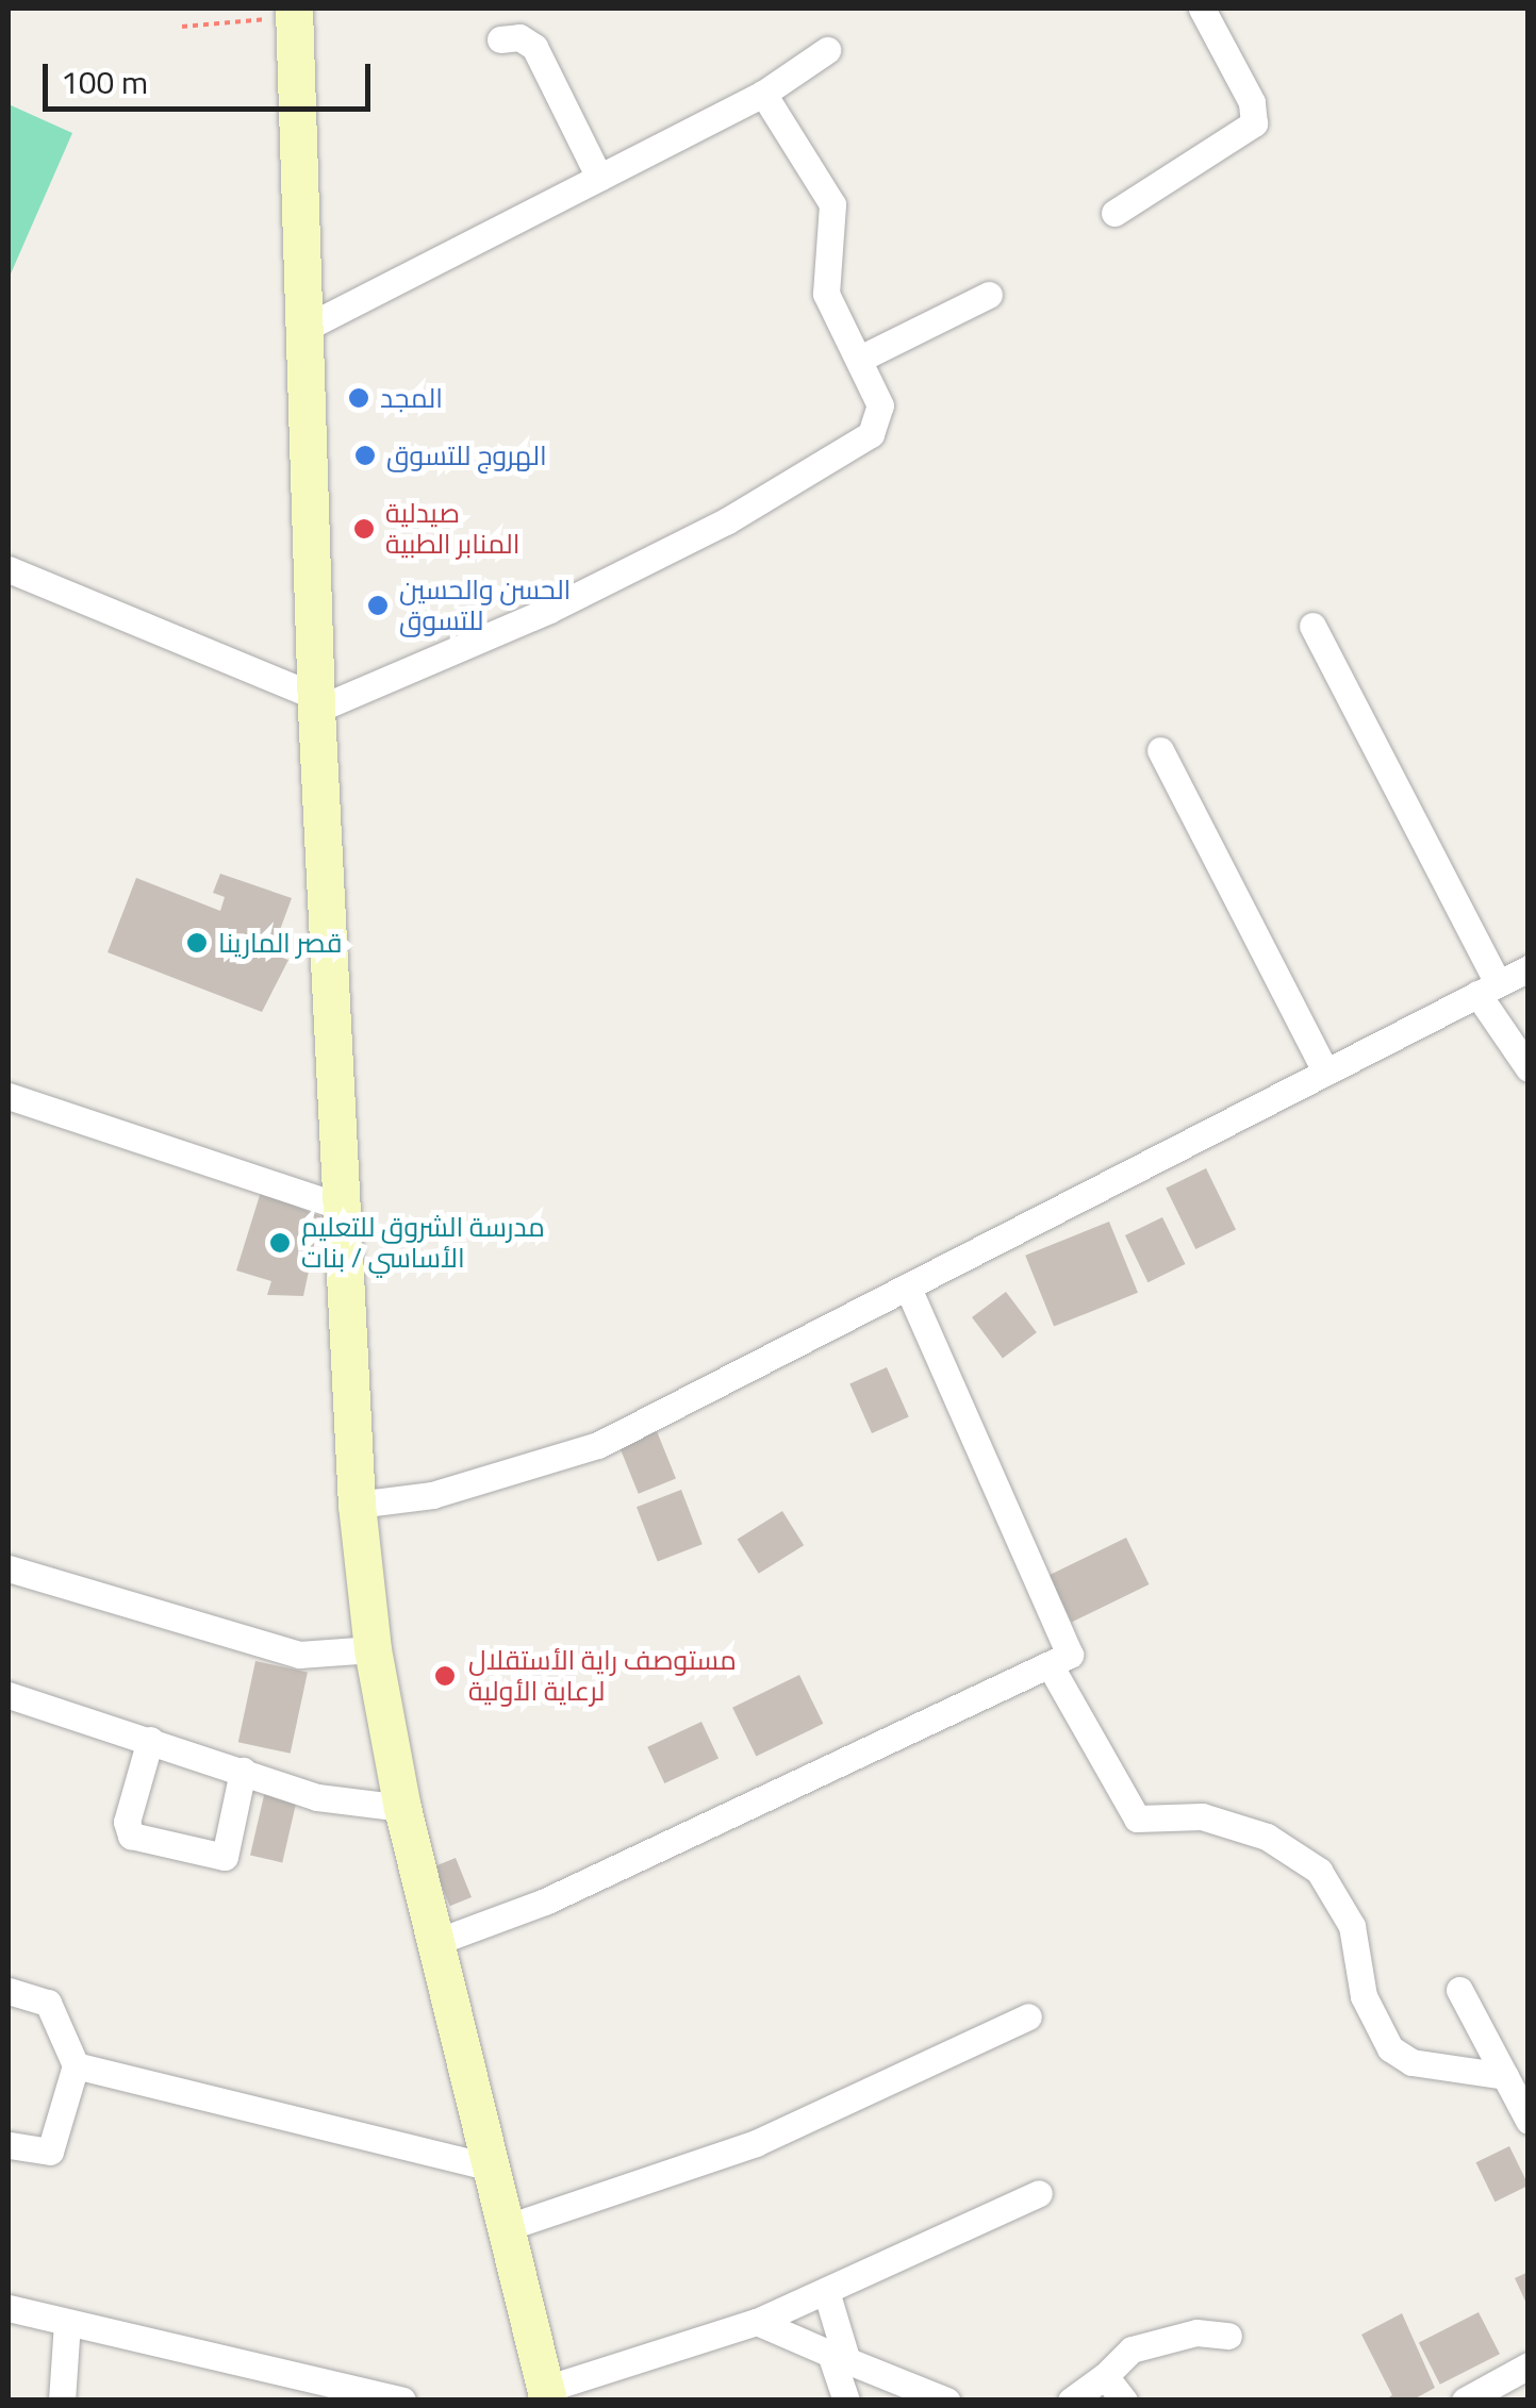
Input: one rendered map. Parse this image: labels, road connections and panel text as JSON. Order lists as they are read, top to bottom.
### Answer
{
  "places": [
    "المجد",
    "الهروج للتسوق",
    "صيدلية المنابر الطبية",
    "الحسن والحسين للتسوق",
    "قصر المارينا",
    "مدرسة الشروق للتعليم الأساسي / بنات",
    "مستوصف راية الأستقلال لرعاية الأولية"
  ],
  "scale_bar": "100 m"
}
